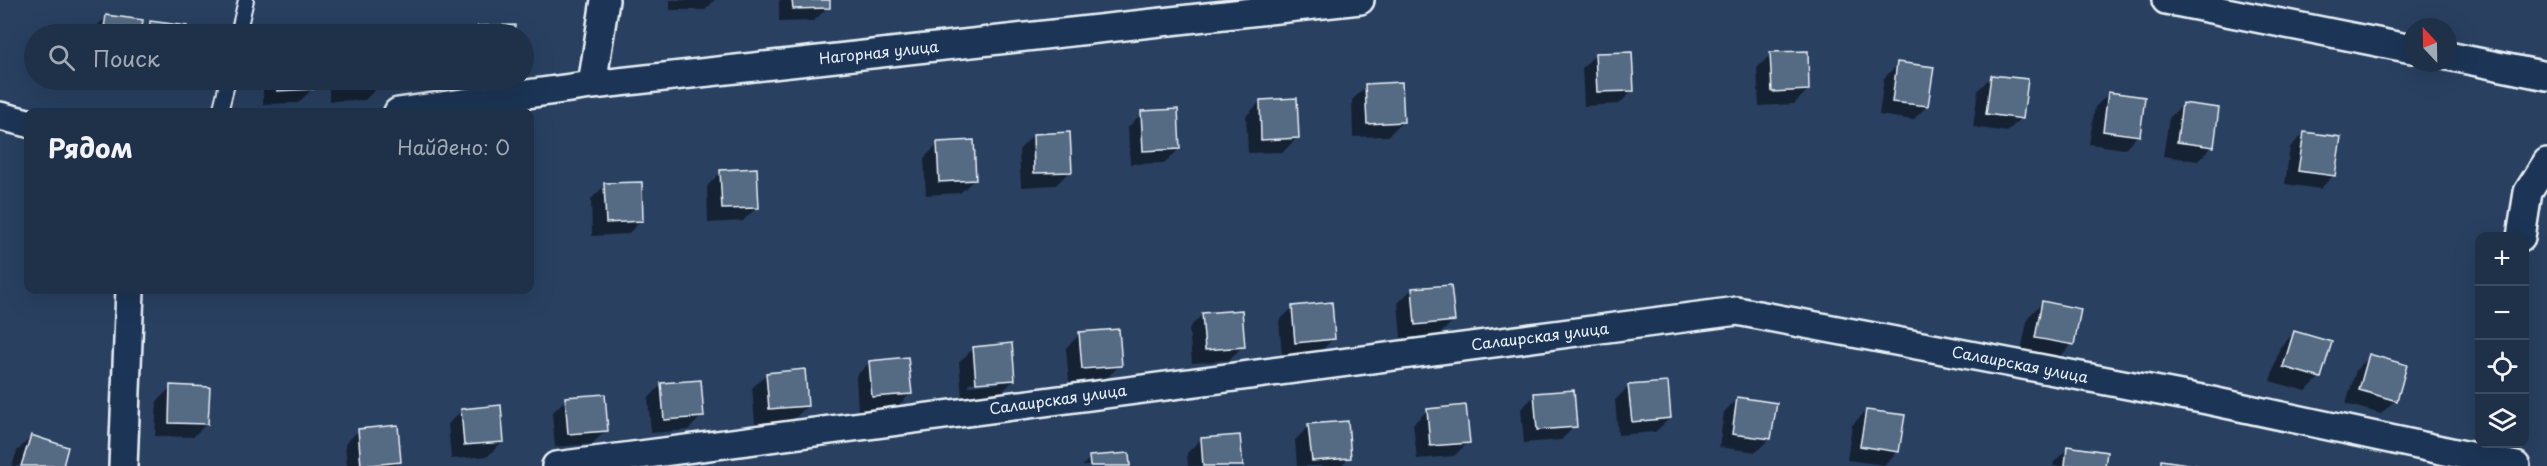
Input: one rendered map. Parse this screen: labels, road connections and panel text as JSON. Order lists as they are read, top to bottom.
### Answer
{
  "streets": {
    "street": ["Нагорная улица", "Салаирская улица"]
  },
  "north": "top",
  "page": {
    "search": "Поиск",
    "heading": ["Рядом", "Найдено: 0"],
    "map_buttons": ["+", "−"]
  }
}
